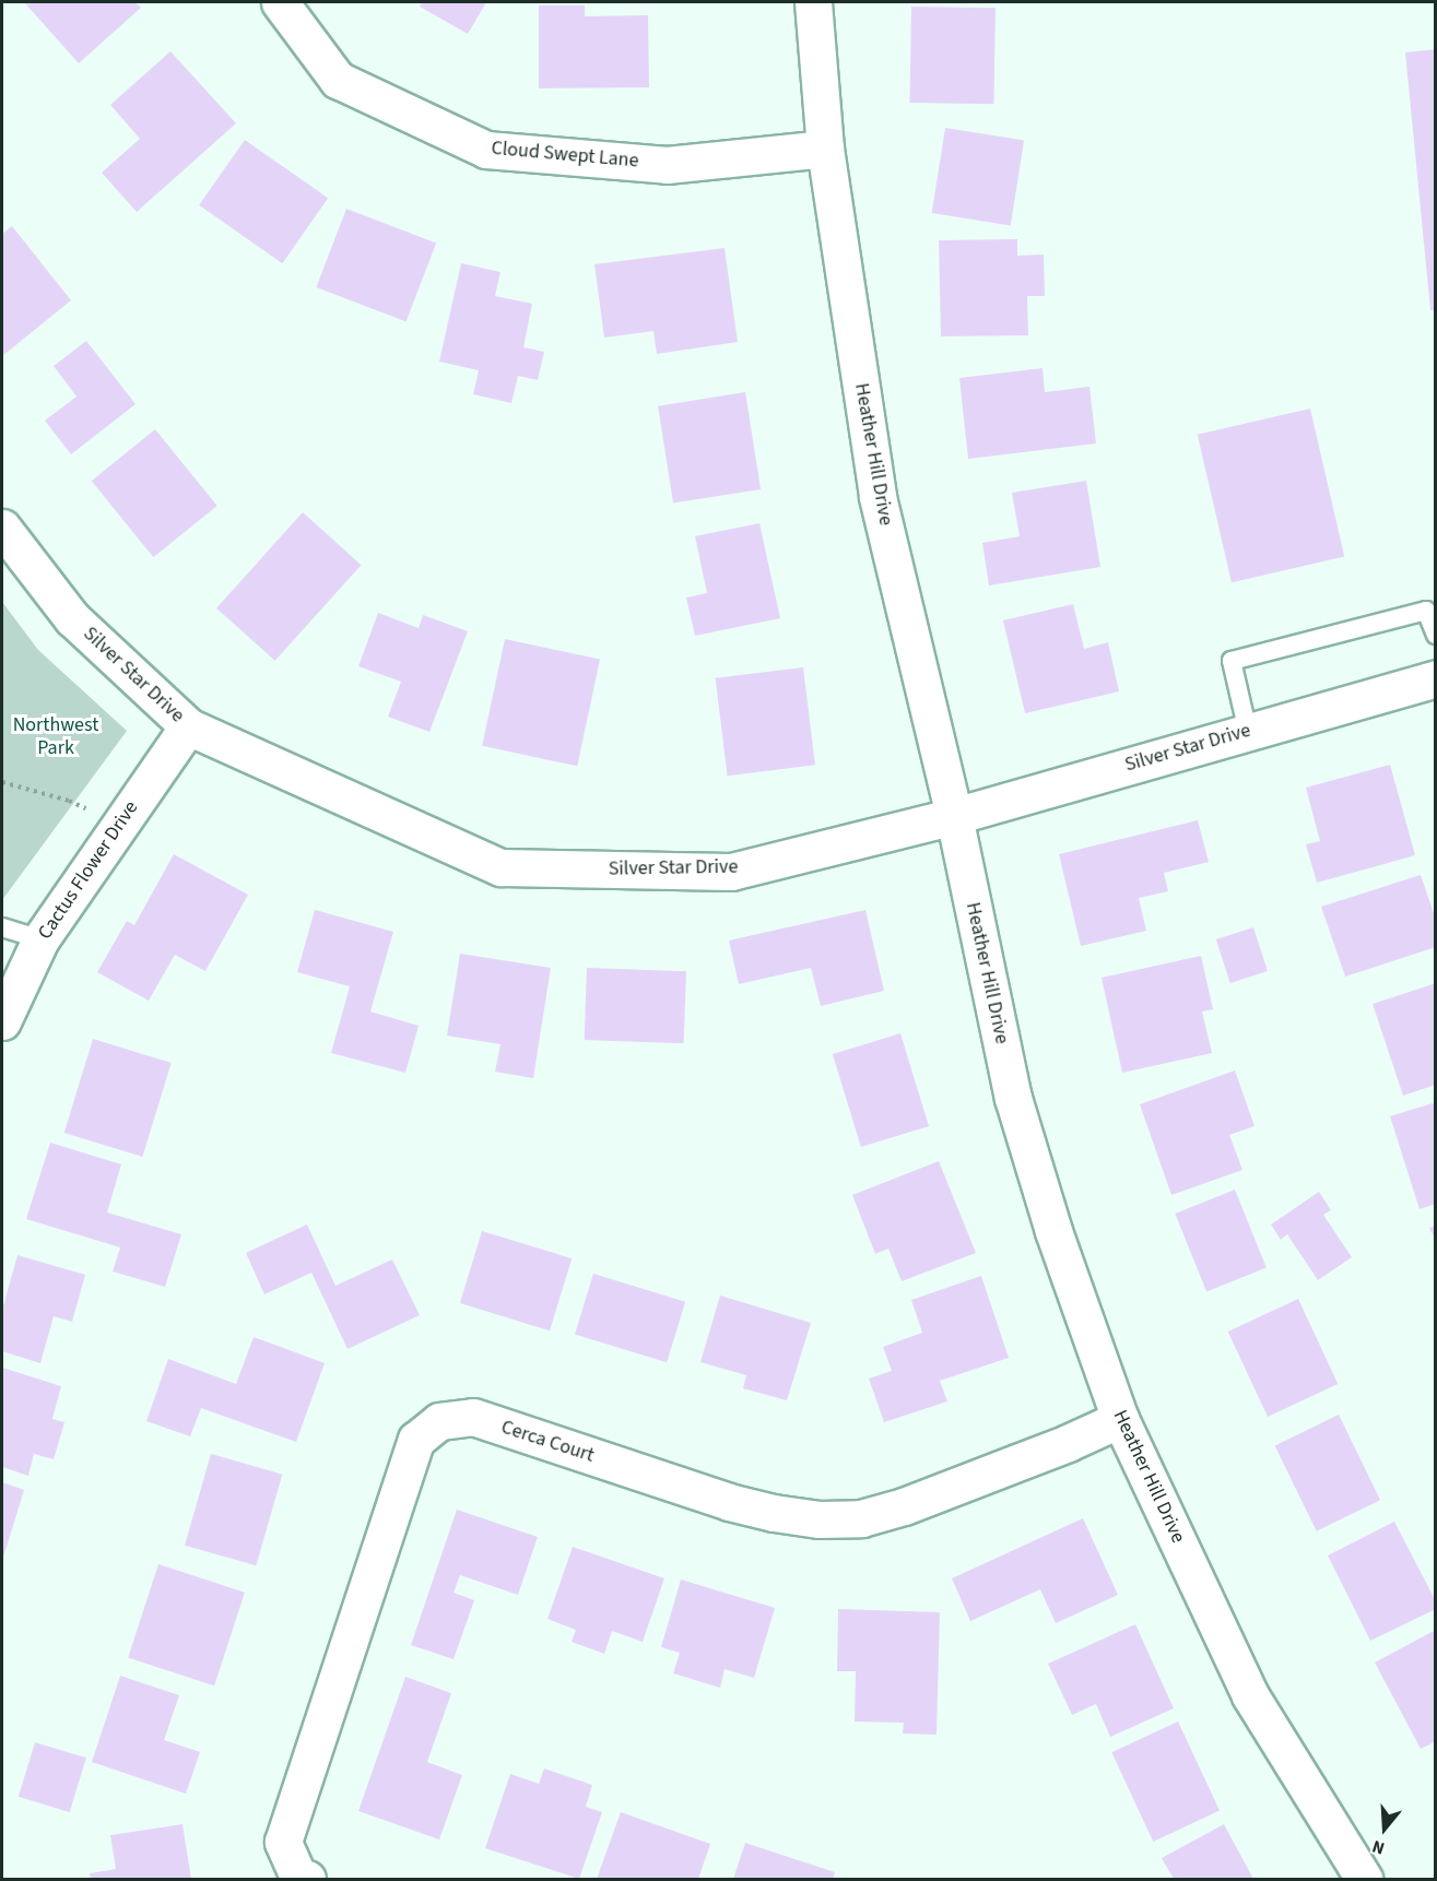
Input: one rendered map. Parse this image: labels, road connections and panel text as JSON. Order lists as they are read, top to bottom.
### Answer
{
  "streets": {
    "street": [
      "Cloud Swept Lane",
      "Heather Hill Drive",
      "Silver Star Drive",
      "Cactus Flower Drive",
      "Cerca Court"
    ]
  },
  "crossings": [
    ["Cloud Swept Lane", "Heather Hill Drive"],
    ["Heather Hill Drive", "Silver Star Drive"],
    ["Heather Hill Drive", "Cerca Court"],
    ["Silver Star Drive", "Cactus Flower Drive"]
  ],
  "parks": ["Northwest Park"],
  "north": "bottom"
}
